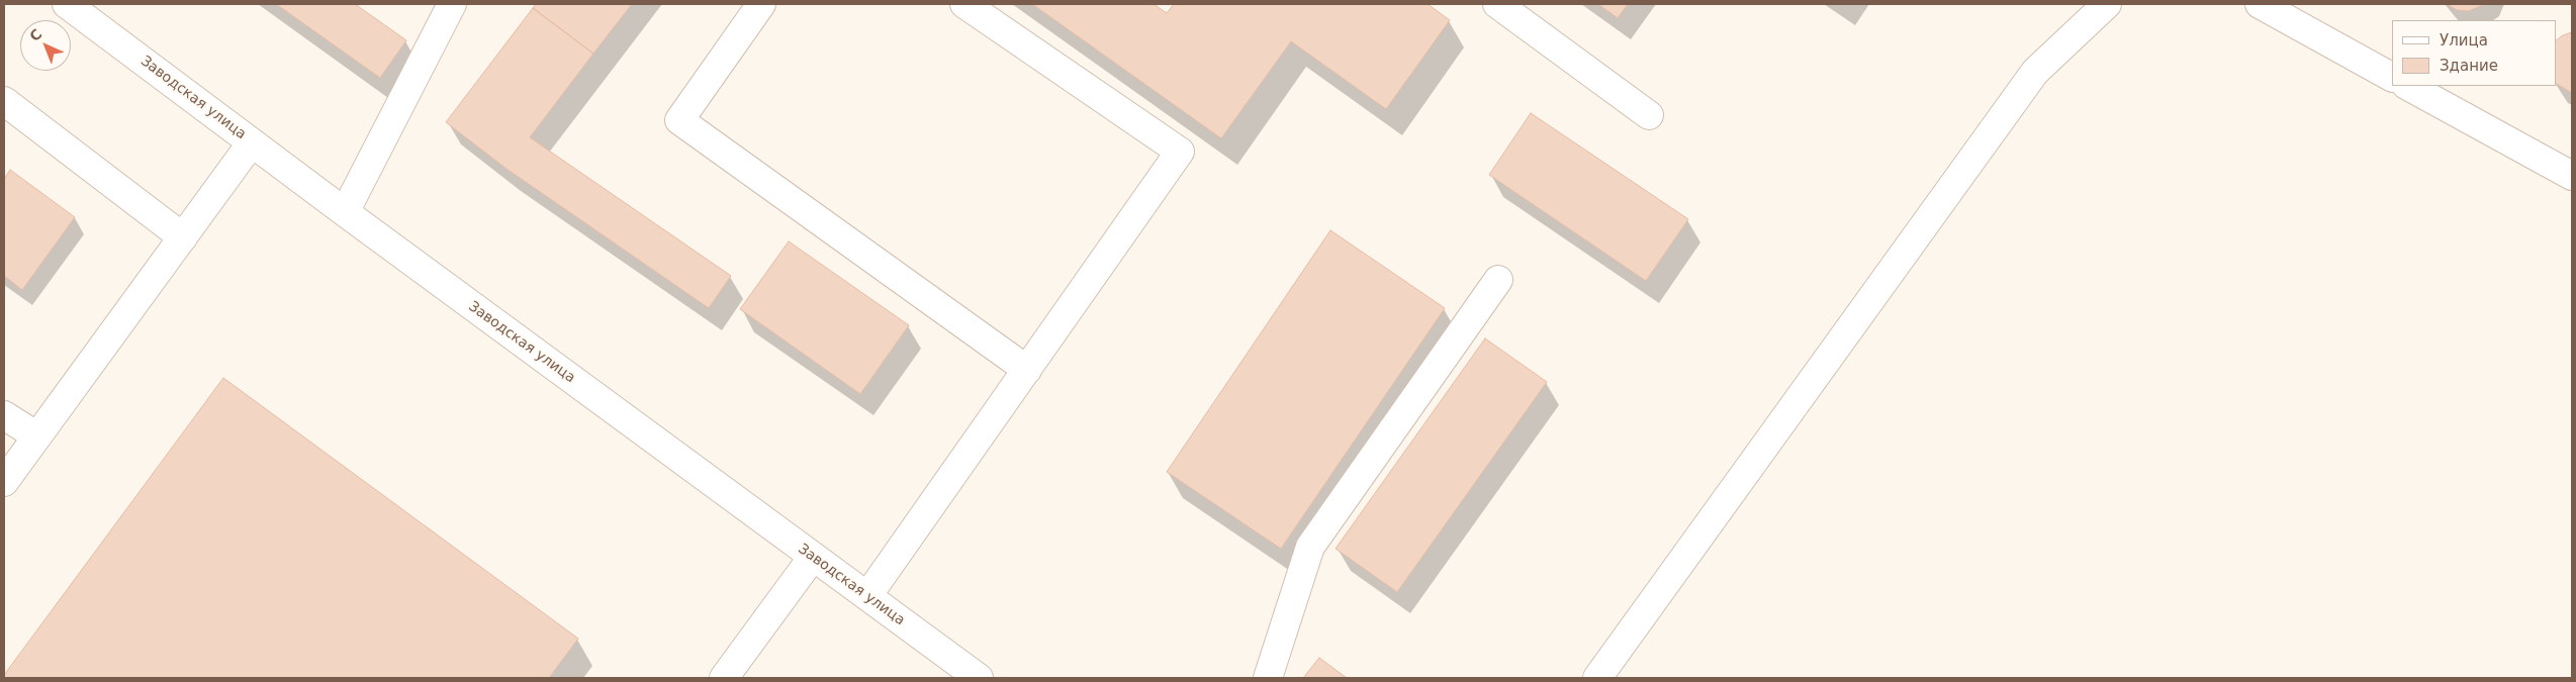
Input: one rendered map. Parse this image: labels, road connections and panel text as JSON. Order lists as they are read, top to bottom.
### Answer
{
  "streets": {
    "street": ["Заводская улица"]
  },
  "legend": ["Улица", "Здание"],
  "north": "top left"
}
